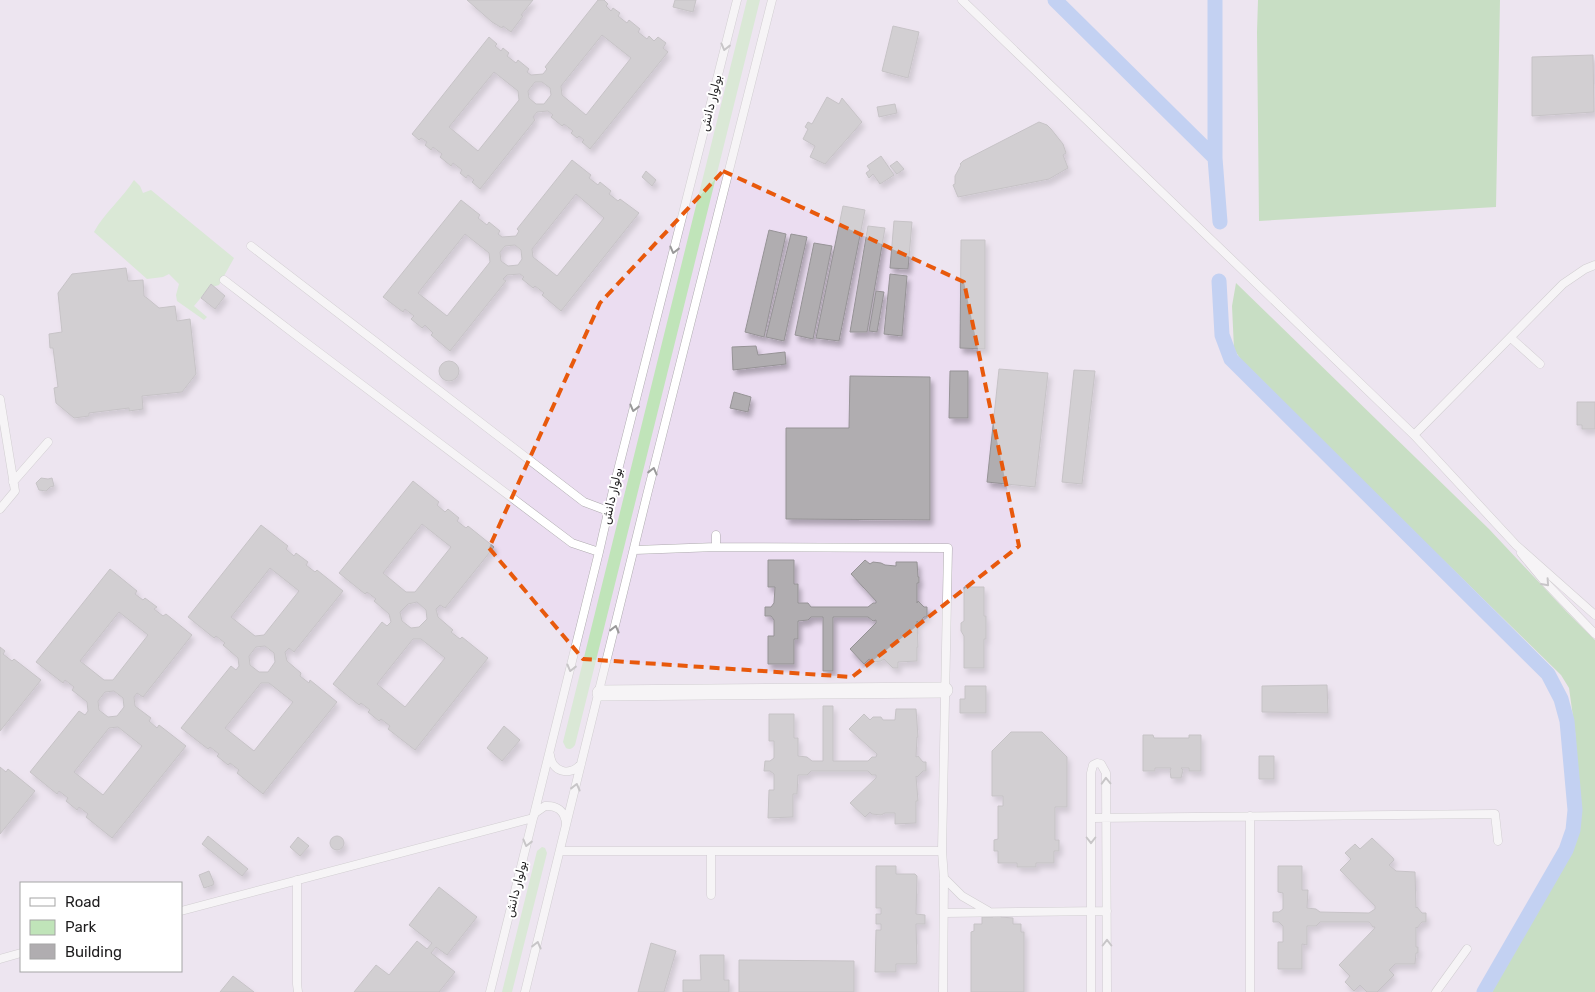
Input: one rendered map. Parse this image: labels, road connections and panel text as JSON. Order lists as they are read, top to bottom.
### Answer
{
  "streets": {
    "lane": ["بولوار دانش"]
  },
  "legend": ["Road", "Park", "Building"]
}
